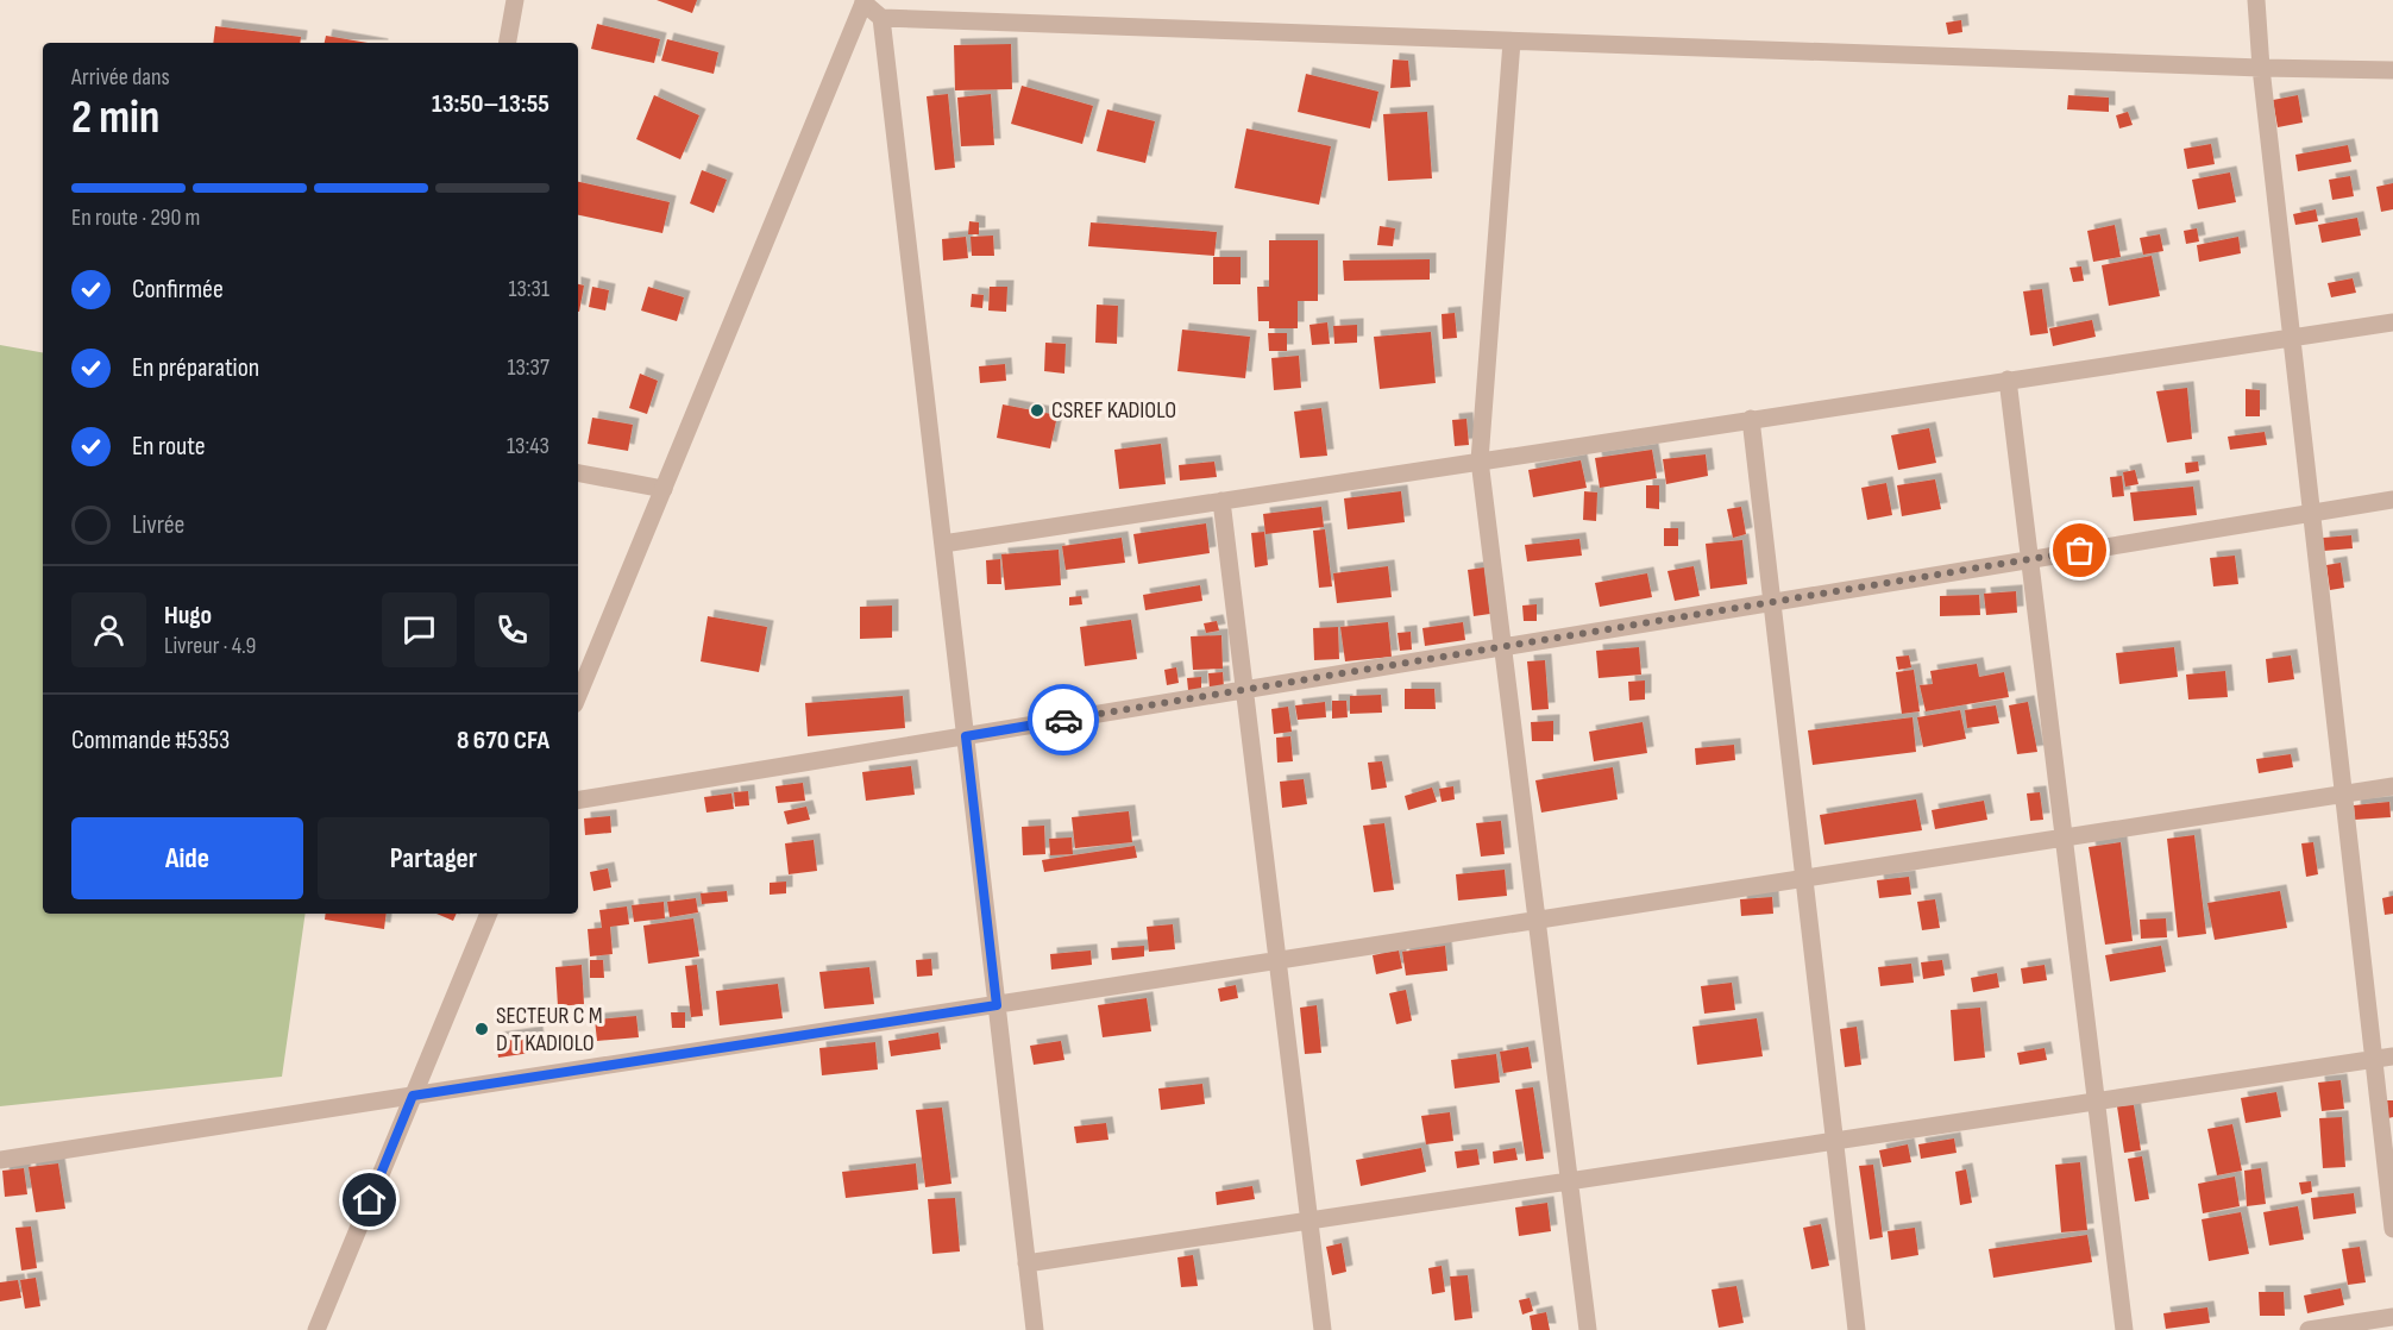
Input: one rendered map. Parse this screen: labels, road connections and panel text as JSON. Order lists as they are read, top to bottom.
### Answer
{
  "places": ["CSREF KADIOLO", "SECTEUR C M D T KADIOLO"],
  "page": {
    "heading": ["2 min", "Arrivée dans", "13:50–13:55"],
    "panel": [
      "Hugo",
      "Livreur · 4.9",
      "Commande #5353",
      "8 670 CFA"
    ],
    "bar": "En route · 290 m",
    "list": [
      ["Confirmée", "13:31"],
      ["En préparation", "13:37"],
      ["En route", "13:43"],
      "Livrée"
    ],
    "buttons": ["Aide", "Partager"]
  }
}
